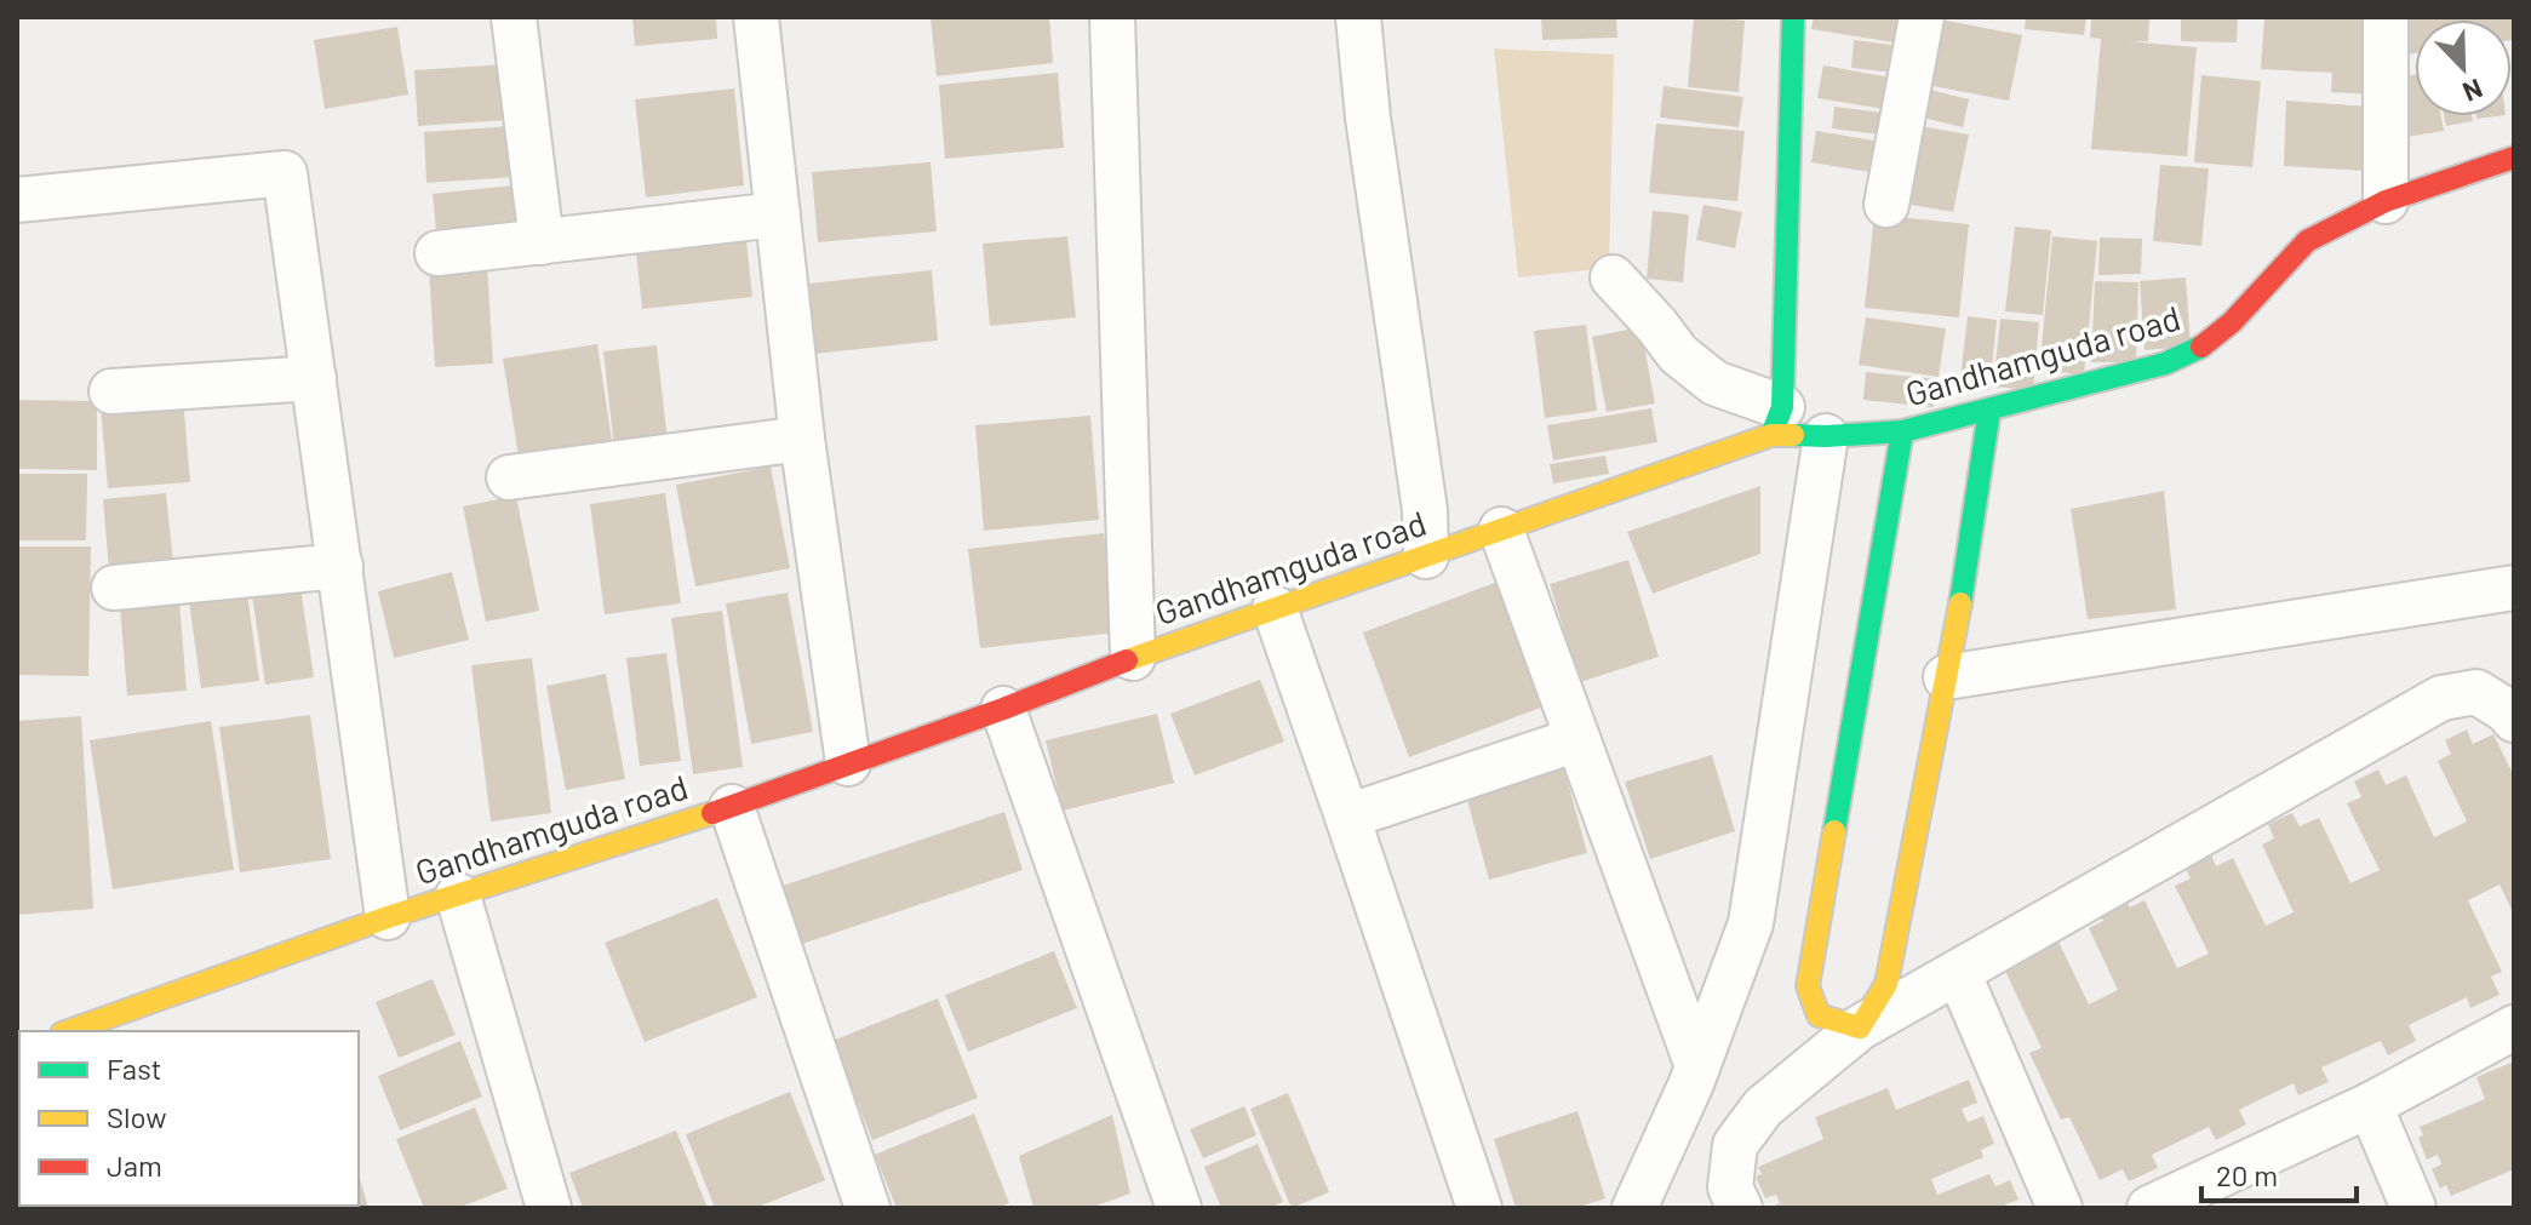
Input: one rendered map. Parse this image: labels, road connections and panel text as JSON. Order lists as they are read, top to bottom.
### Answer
{
  "streets": {
    "street": ["Gandhamguda road"]
  },
  "legend": ["Fast", "Slow", "Jam"],
  "scale_bar": "20 m",
  "north": "bottom right"
}
